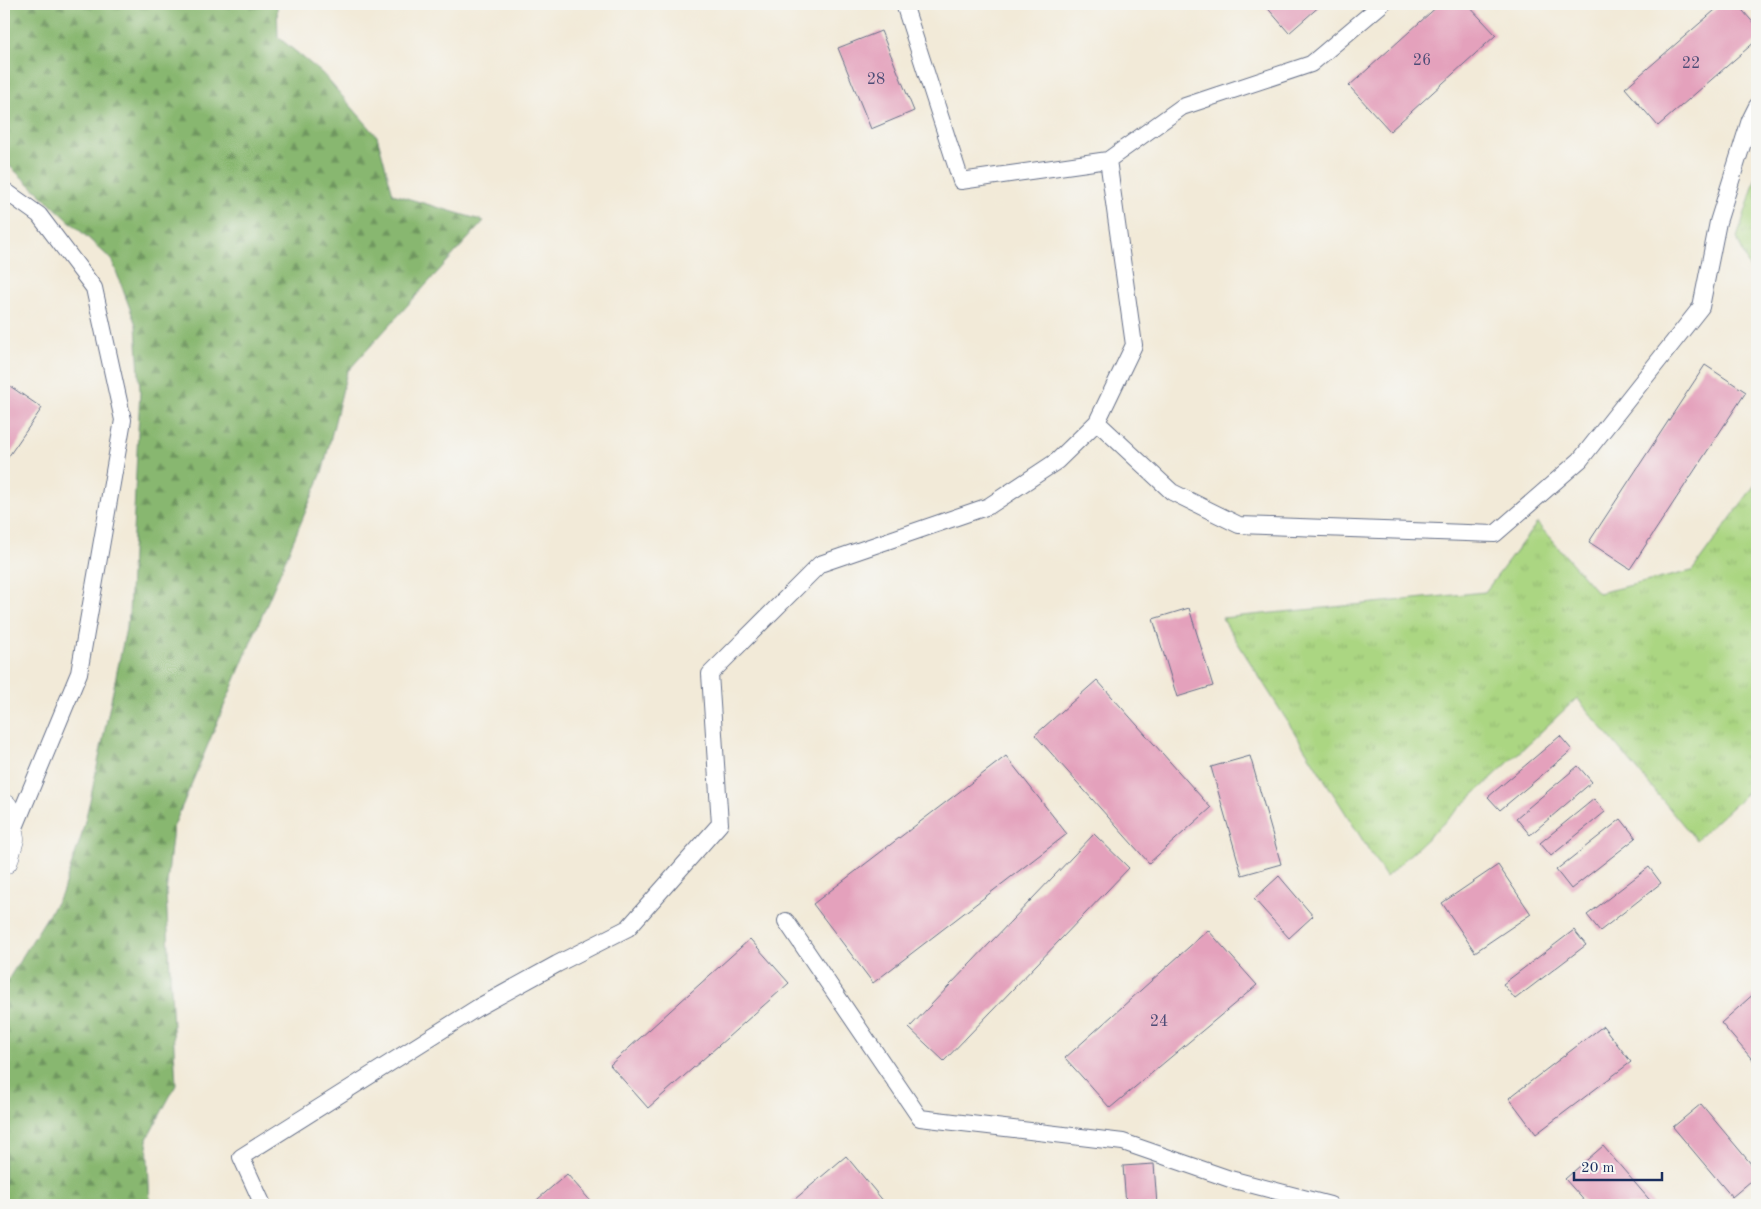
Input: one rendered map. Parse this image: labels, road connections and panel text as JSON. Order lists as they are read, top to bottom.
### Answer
{
  "house_numbers": [
    "26",
    "22",
    "28",
    "24"
  ],
  "scale_bar": "20 m"
}
